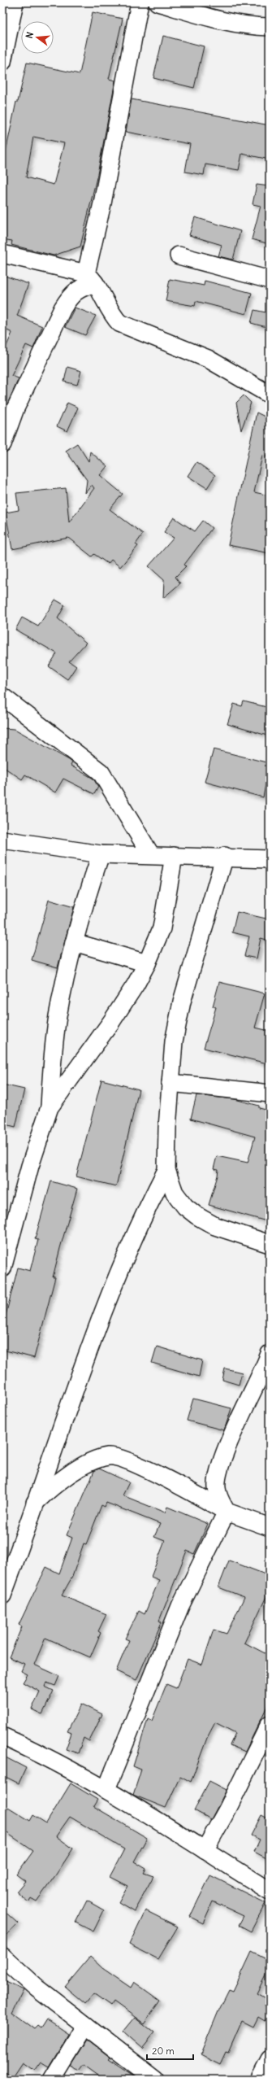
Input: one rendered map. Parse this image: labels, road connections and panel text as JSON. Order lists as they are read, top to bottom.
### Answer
{
  "scale_bar": "20 m",
  "north": "left"
}
